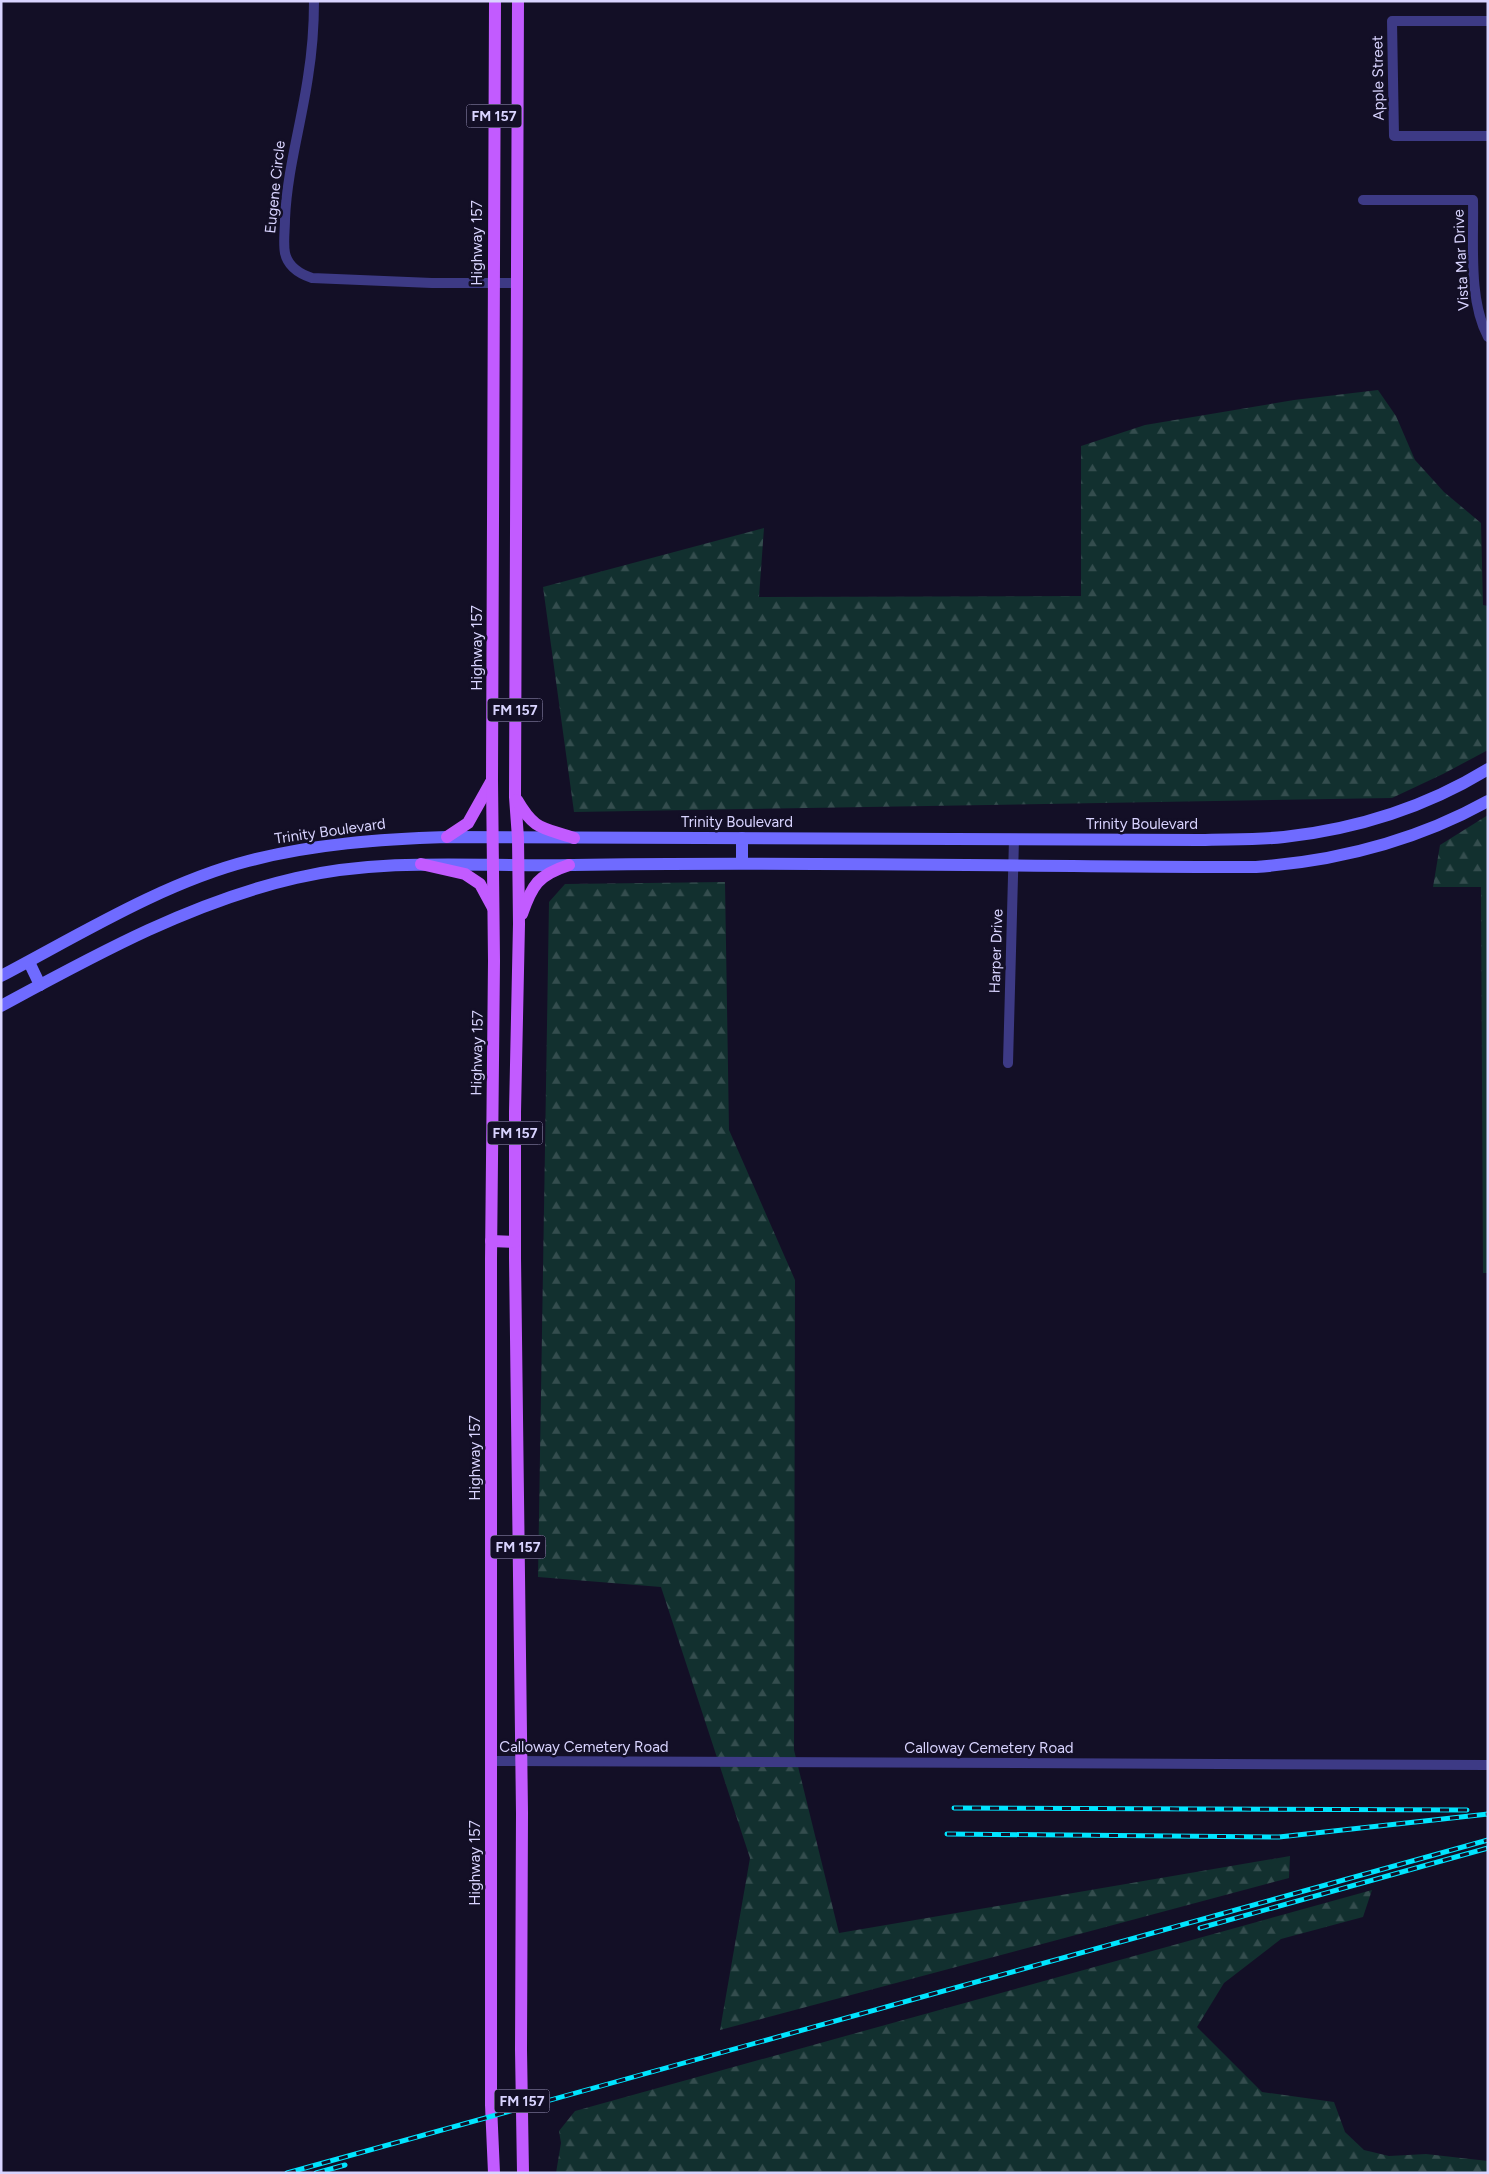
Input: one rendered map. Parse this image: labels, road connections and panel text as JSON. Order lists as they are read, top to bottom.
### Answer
{
  "streets": {
    "main road": ["FM 157", "Highway 157", "Trinity Boulevard"],
    "street": [
      "Apple Street",
      "Eugene Circle",
      "Vista Mar Drive",
      "Harper Drive",
      "Calloway Cemetery Road"
    ]
  },
  "crossings": [
    ["FM 157", "Eugene Circle"],
    ["FM 157", "Trinity Boulevard"],
    ["FM 157", "Calloway Cemetery Road"],
    ["Eugene Circle", "Highway 157"],
    ["Highway 157", "Trinity Boulevard"],
    ["Highway 157", "Calloway Cemetery Road"],
    ["Trinity Boulevard", "Harper Drive"]
  ]
}
